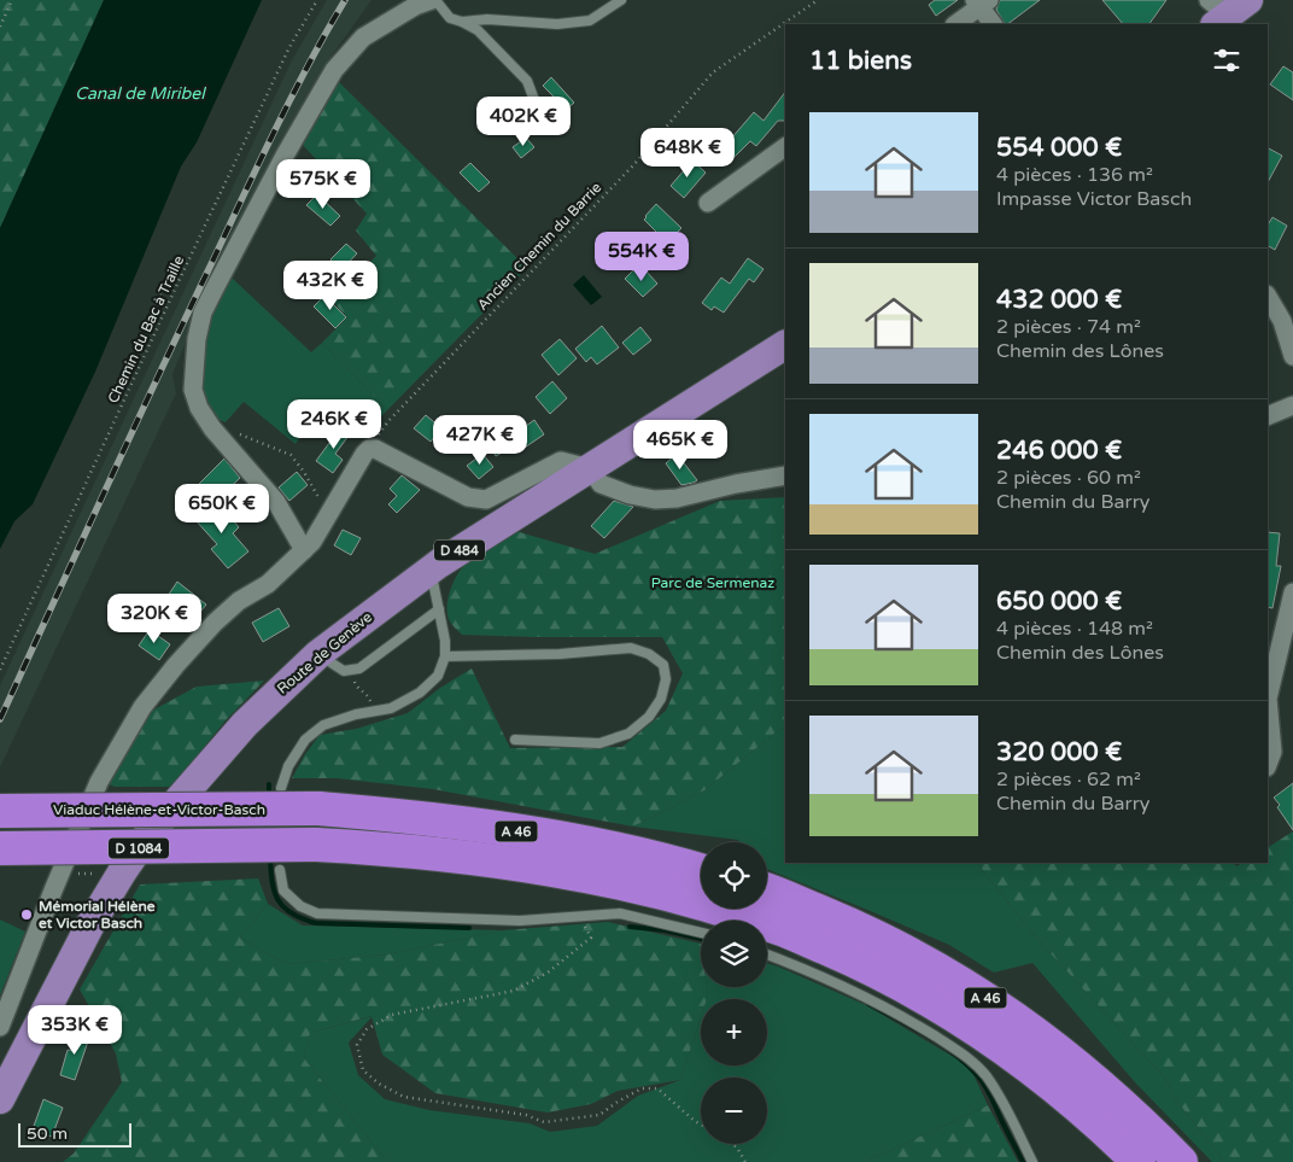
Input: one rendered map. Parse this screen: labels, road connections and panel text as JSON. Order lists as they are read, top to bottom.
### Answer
{
  "streets": {
    "highway": ["Viaduc Hélène-et-Victor-Basch", "A 46"],
    "main road": ["D 484", "Route de Genève", "D 1084"],
    "path": ["Ancien Chemin du Barrie", "Chemin du Bac à Traille"]
  },
  "water": ["Canal de Miribel"],
  "parks": ["Parc de Sermenaz"],
  "places": ["Mémorial Hélène et Victor Basch"],
  "scale_bar": "50 m",
  "page": {
    "heading": "11 biens",
    "price": [
      "402K €",
      "648K €",
      "575K €",
      "554K €",
      "432K €",
      "246K €",
      "427K €",
      "465K €",
      "650K €",
      "320K €",
      "353K €"
    ],
    "list": [
      {
        "name": "554 000 €",
        "note": "4 pièces · 136 m² · Impasse Victor Basch"
      },
      {
        "name": "432 000 €",
        "note": "2 pièces · 74 m² · Chemin des Lônes"
      },
      {
        "name": "246 000 €",
        "note": "2 pièces · 60 m² · Chemin du Barry"
      },
      {
        "name": "650 000 €",
        "note": "4 pièces · 148 m² · Chemin des Lônes"
      },
      {
        "name": "320 000 €",
        "note": "2 pièces · 62 m² · Chemin du Barry"
      }
    ],
    "map_buttons": ["+", "−"],
    "scale": "50 m"
  }
}
